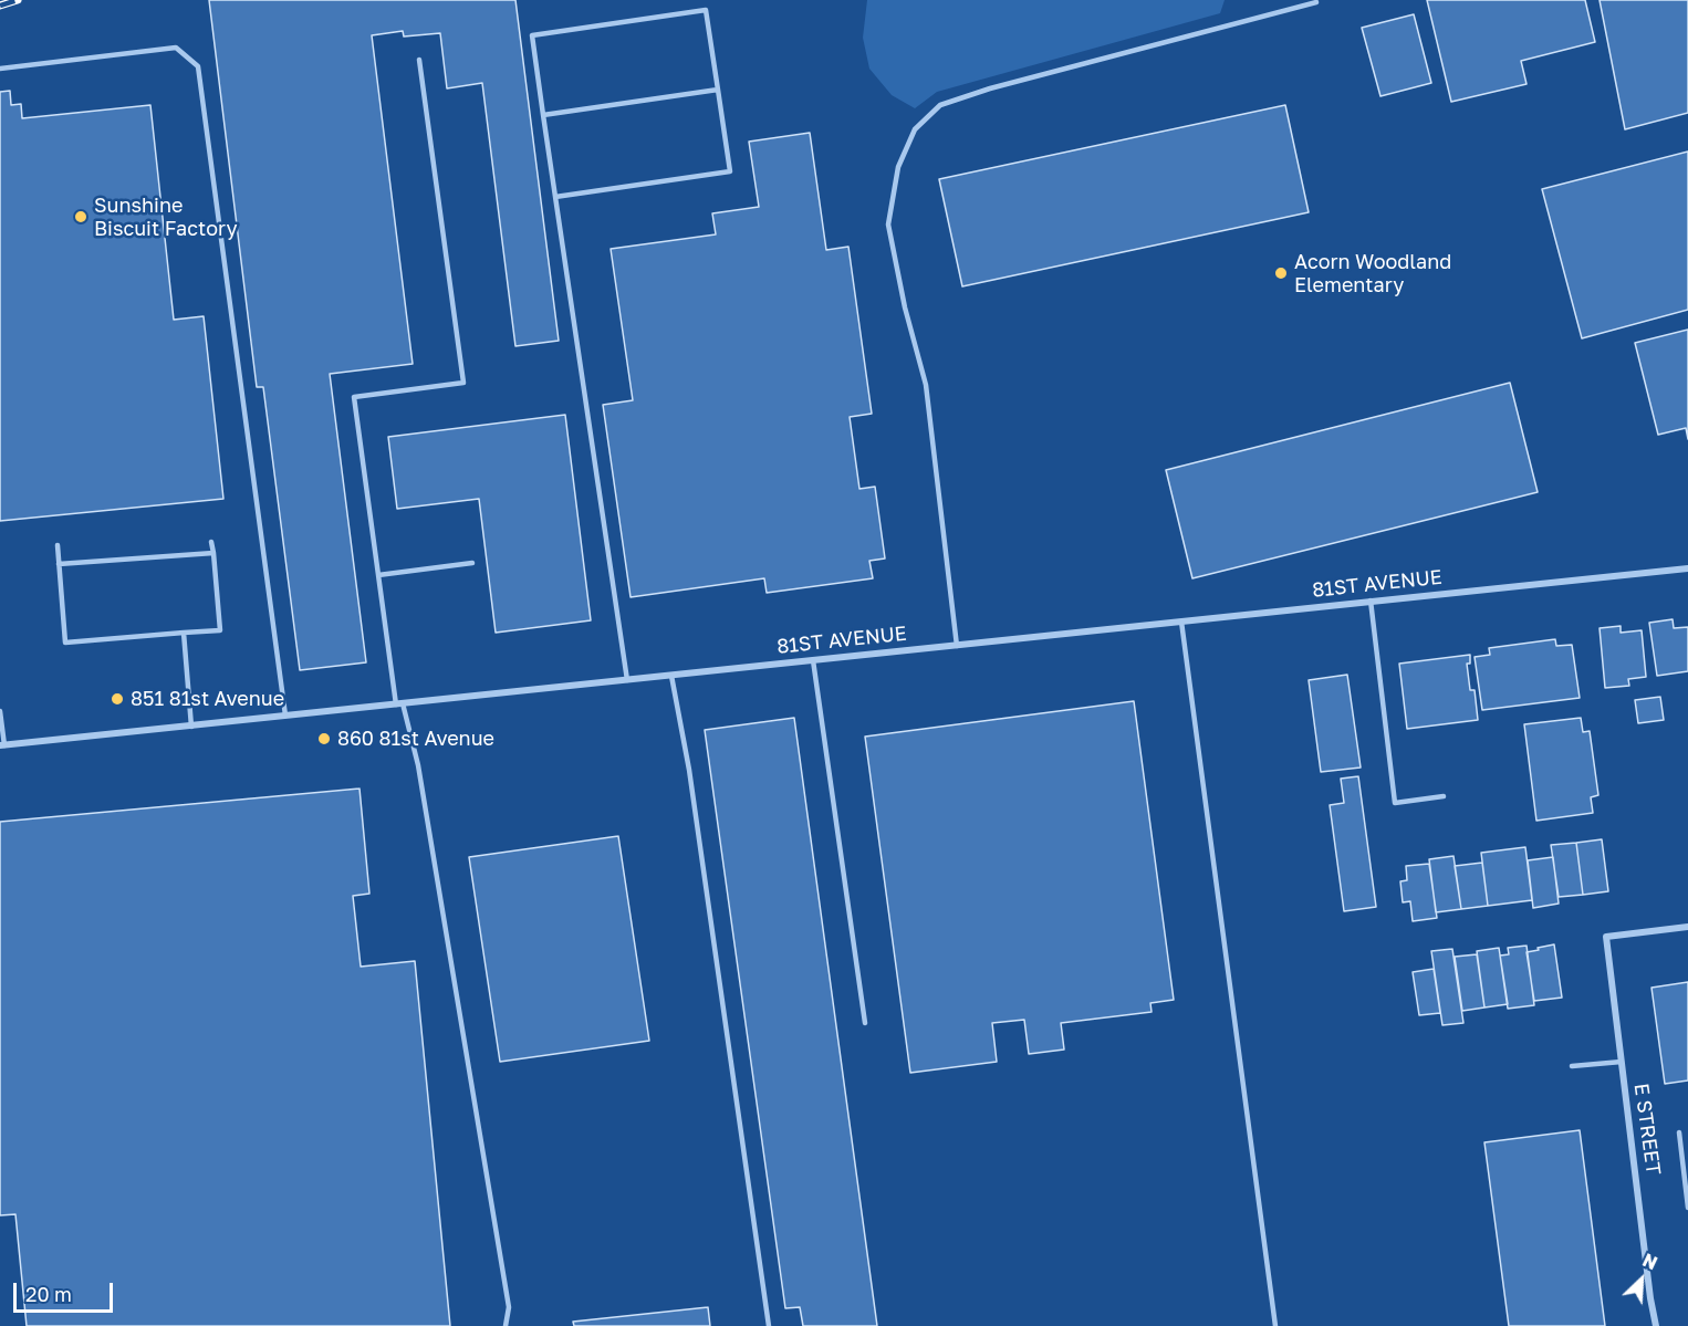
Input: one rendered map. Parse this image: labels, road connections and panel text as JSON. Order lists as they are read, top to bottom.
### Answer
{
  "streets": {
    "street": ["81ST AVENUE", "E STREET"]
  },
  "places": [
    "Sunshine Biscuit Factory",
    "Acorn Woodland Elementary",
    "851 81st Avenue",
    "860 81st Avenue"
  ],
  "scale_bar": "20 m",
  "north": "top right"
}
